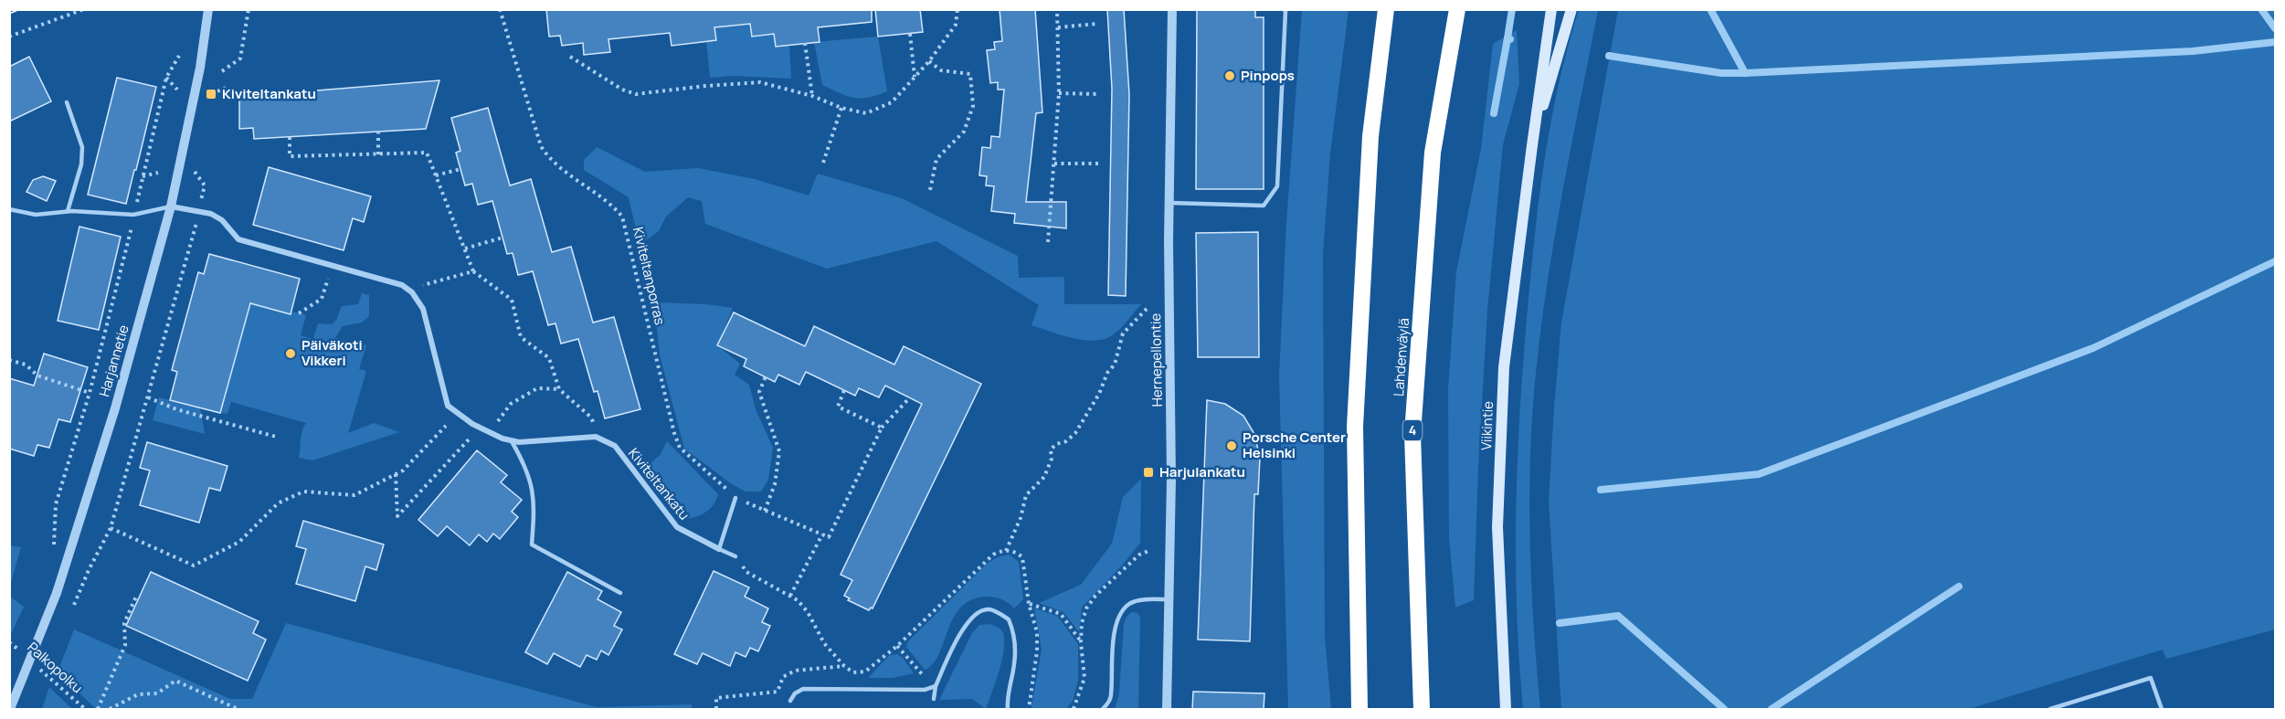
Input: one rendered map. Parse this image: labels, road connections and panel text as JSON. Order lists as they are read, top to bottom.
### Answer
{
  "streets": {
    "highway": ["Lahdenväylä", "4"],
    "main road": ["Viikintie"],
    "street": ["Hernepellontie", "Harjannetie", "Kiviteltankatu"],
    "path": ["Kiviteltanporras", "Palkopolku"]
  },
  "places": {
    "other": ["Pinpops", "Päiväkoti Vikkeri", "Porsche Center Helsinki"],
    "transit": ["Kiviteltankatu", "Harjulankatu"]
  }
}
